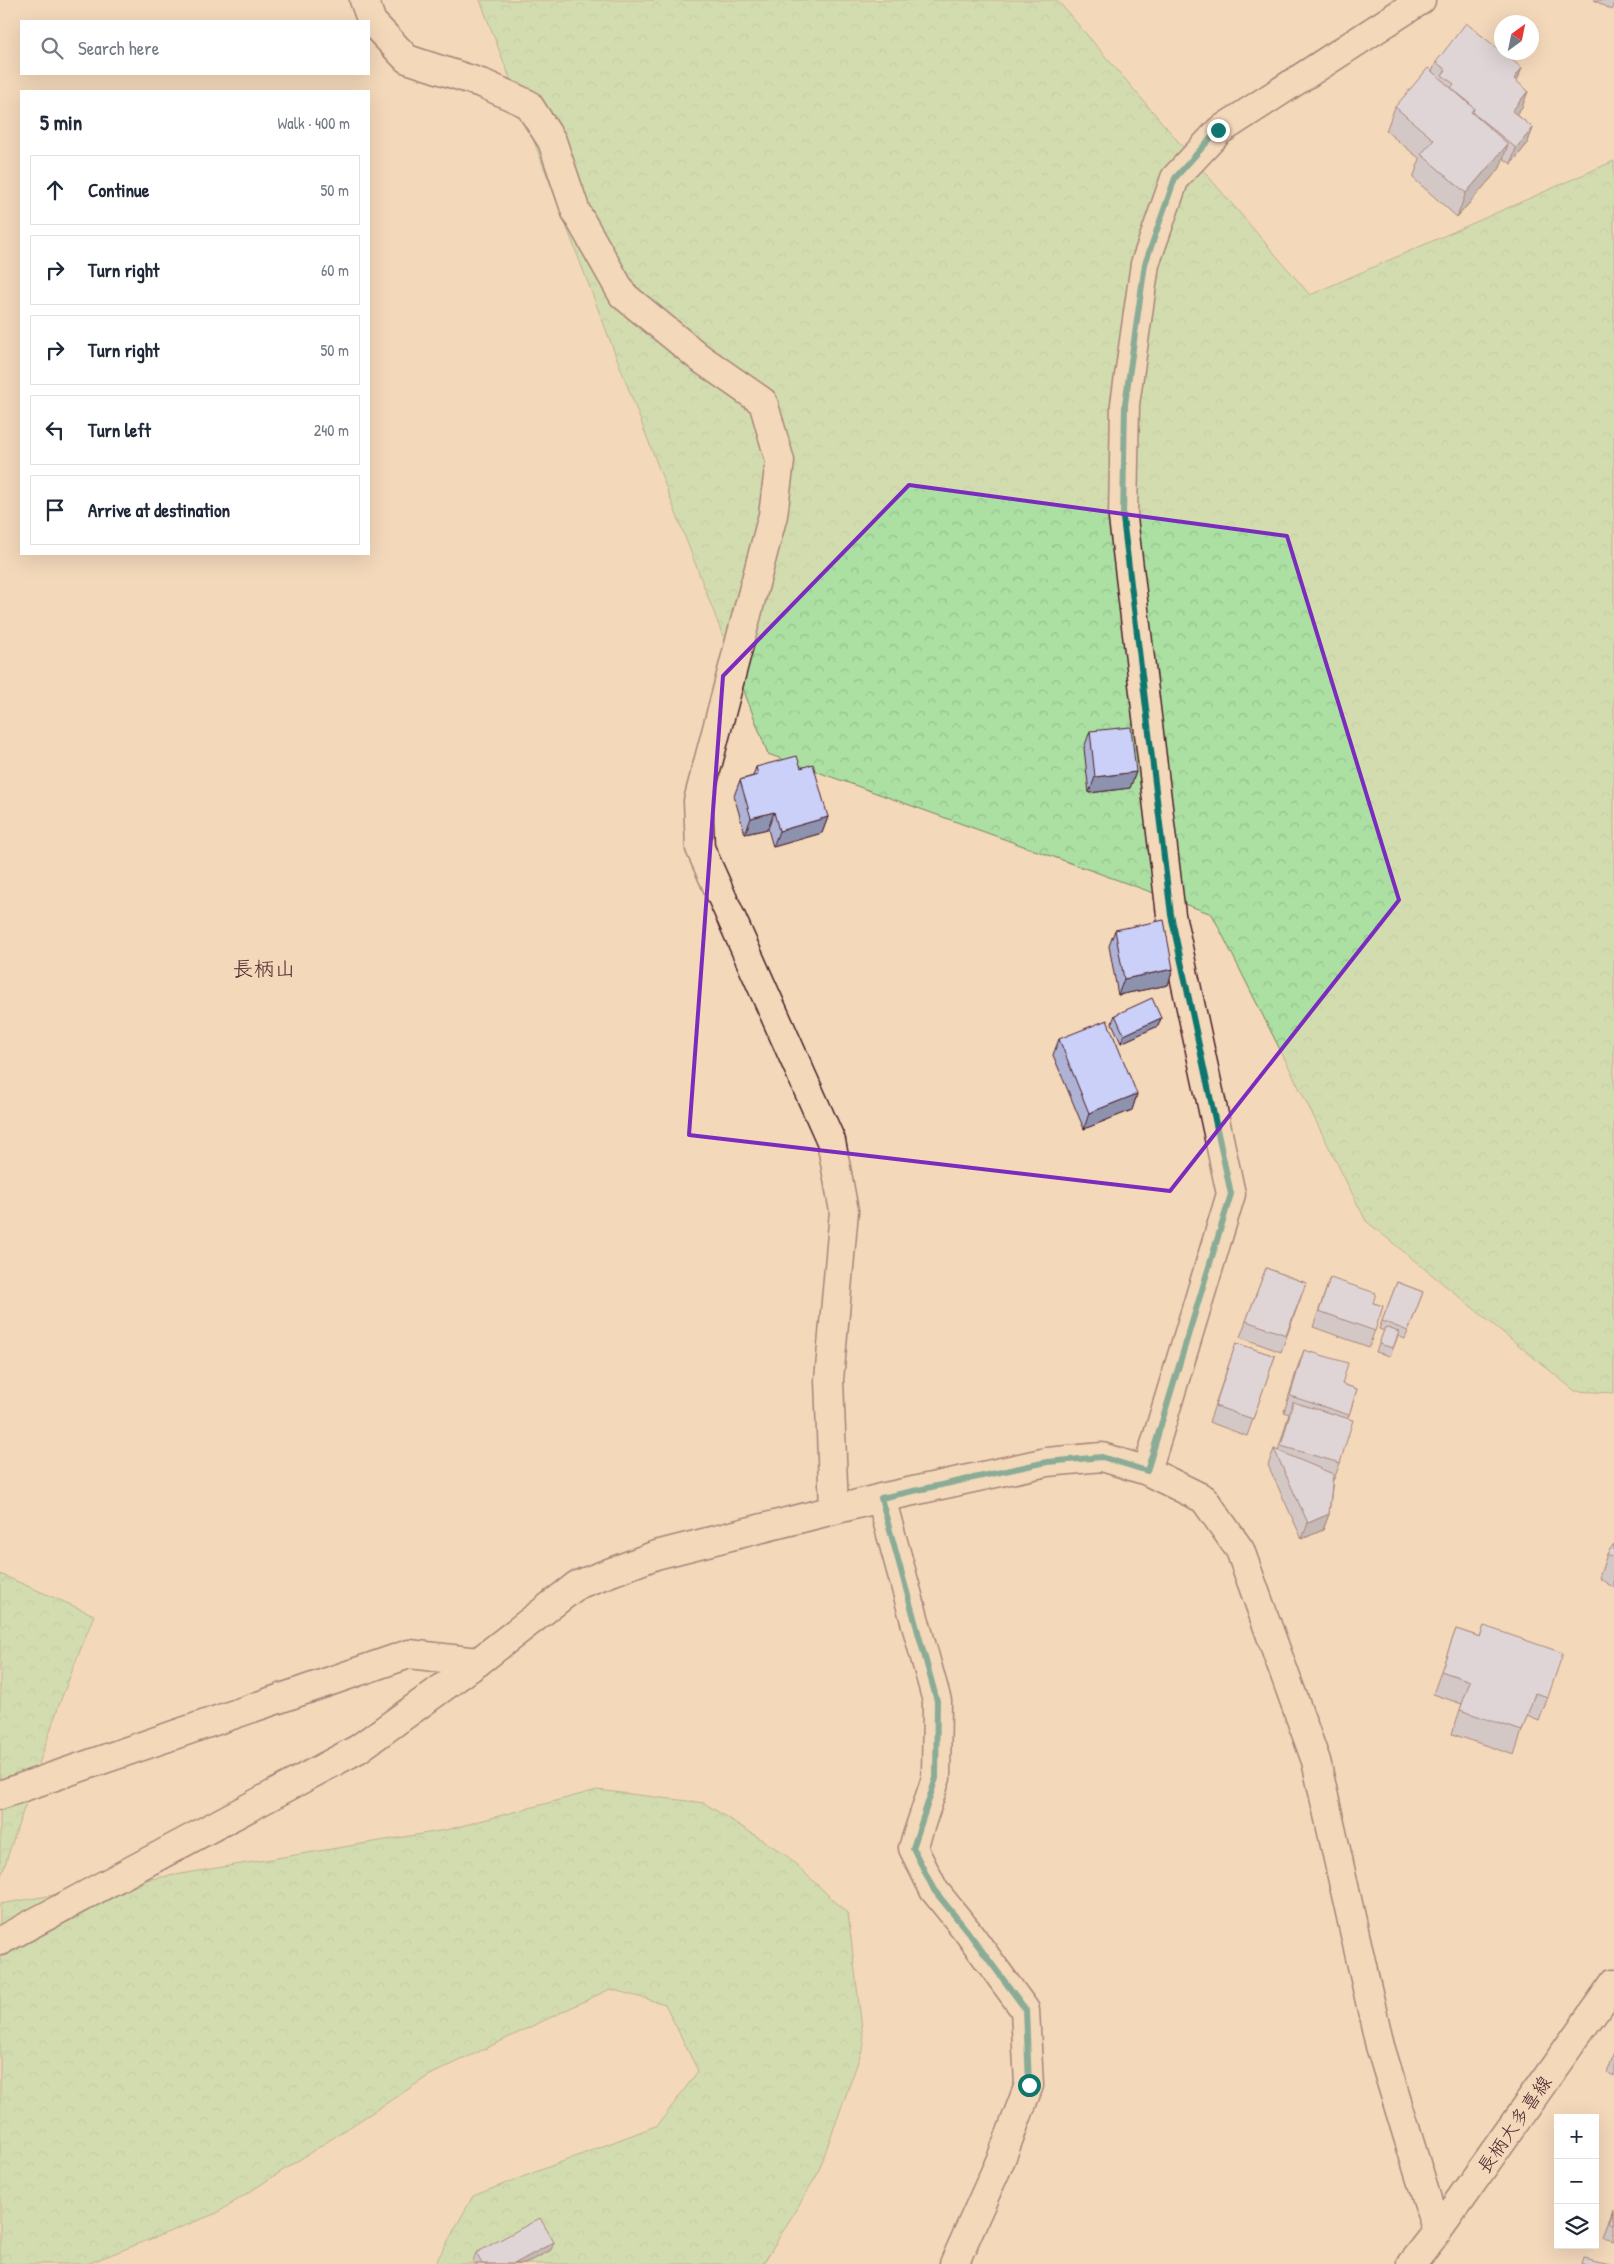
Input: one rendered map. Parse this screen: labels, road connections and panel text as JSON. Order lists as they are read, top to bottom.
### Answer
{
  "streets": {
    "street": ["長柄大多喜線"]
  },
  "districts": ["長柄山"],
  "north": "top right",
  "page": {
    "search": "Search here",
    "heading": ["5 min", "Walk · 400 m"],
    "list": [
      ["Continue", "50 m"],
      ["Turn right", "60 m"],
      ["Turn right", "50 m"],
      ["Turn left", "240 m"],
      "Arrive at destination"
    ],
    "map_buttons": ["+", "−"]
  }
}
